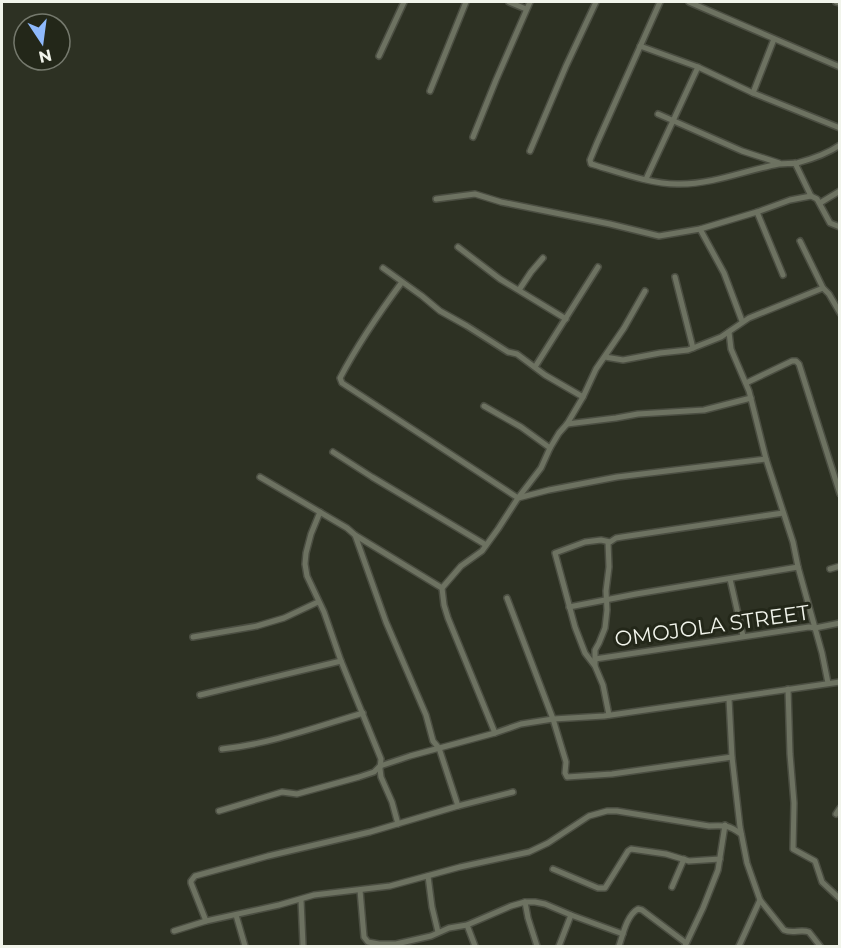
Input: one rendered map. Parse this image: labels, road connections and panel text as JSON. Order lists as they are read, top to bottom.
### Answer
{
  "streets": {
    "street": ["OMOJOLA STREET"]
  },
  "north": "bottom"
}
